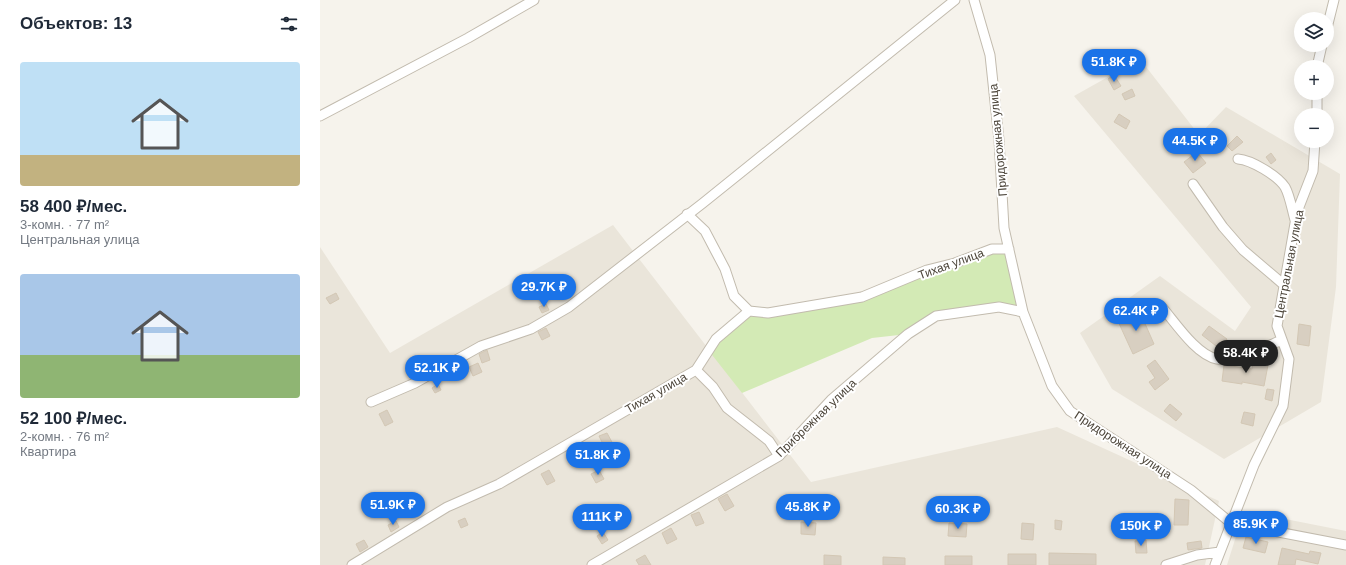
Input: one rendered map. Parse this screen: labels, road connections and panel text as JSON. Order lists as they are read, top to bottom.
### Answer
{
  "streets": {
    "street": [
      "Придорожная улица",
      "Тихая улица",
      "Центральная улица",
      "Прибрежная улица"
    ]
  },
  "crossings": [
    ["Придорожная улица", "Тихая улица"],
    ["Придорожная улица", "Центральная улица"],
    ["Придорожная улица", "Прибрежная улица"]
  ],
  "page": {
    "heading": "Объектов: 13",
    "map_buttons": ["+", "−"],
    "list": [
      {
        "name": "58 400 ₽/мес.",
        "note": "3-комн. · 77 m² · Центральная улица"
      },
      {
        "name": "52 100 ₽/мес.",
        "note": "2-комн. · 76 m² · Квартира"
      }
    ],
    "price": [
      "51.8K ₽",
      "44.5K ₽",
      "29.7K ₽",
      "62.4K ₽",
      "58.4K ₽",
      "52.1K ₽",
      "51.8K ₽",
      "51.9K ₽",
      "45.8K ₽",
      "60.3K ₽",
      "111K ₽",
      "85.9K ₽",
      "150K ₽"
    ]
  }
}
